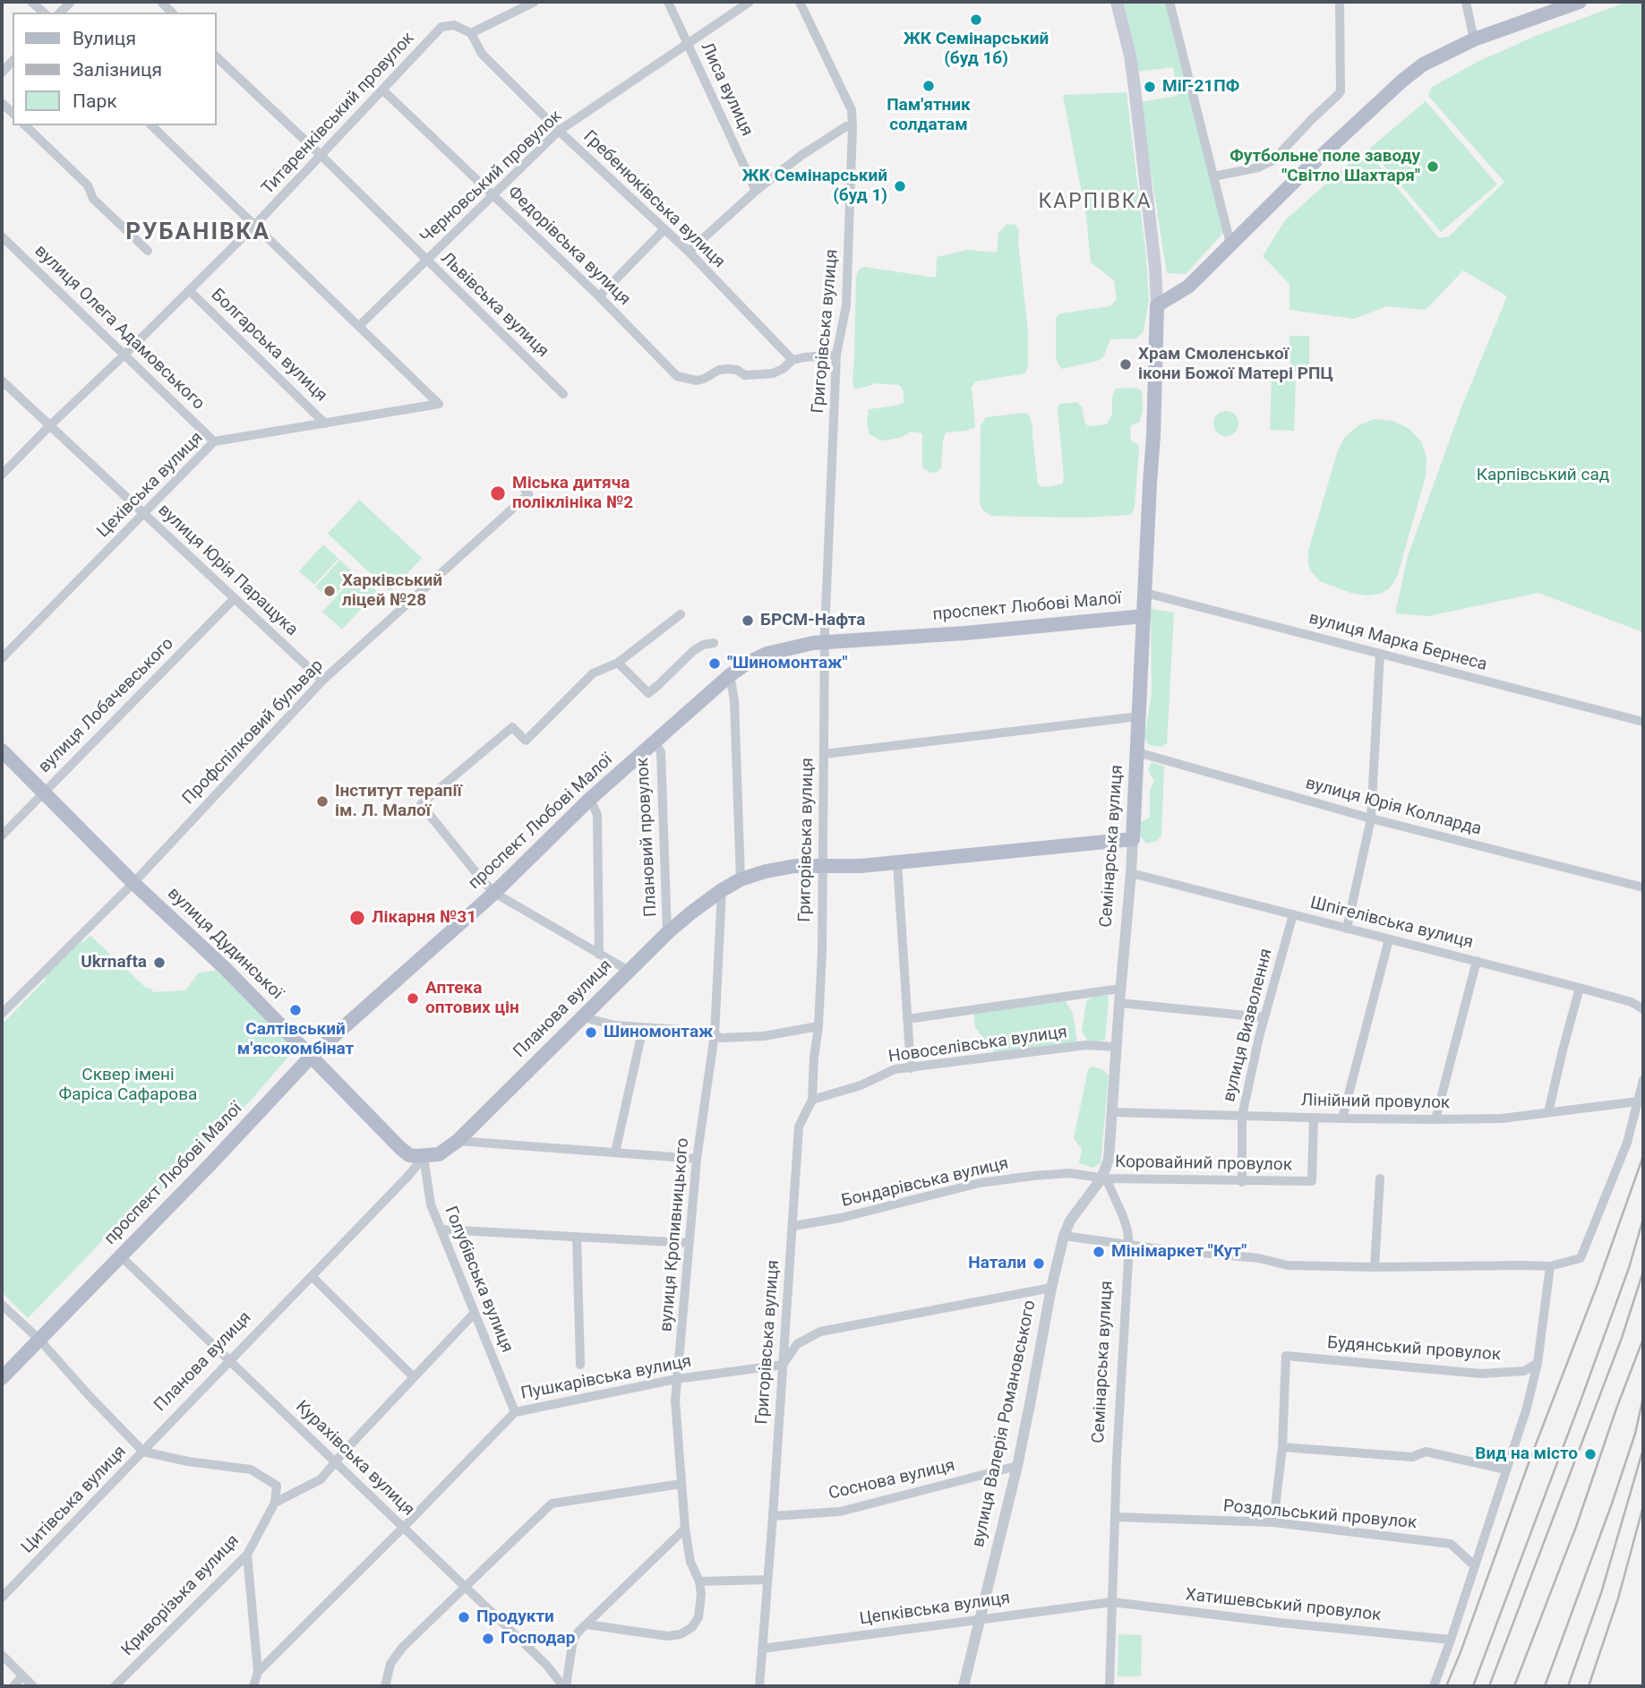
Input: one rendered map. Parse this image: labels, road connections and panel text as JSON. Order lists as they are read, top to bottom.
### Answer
{
  "streets": {
    "main road": [
      "проспект Любові Малої",
      "Семінарська вулиця",
      "вулиця Дудинської",
      "Планова вулиця"
    ],
    "street": [
      "Лиса вулиця",
      "Титаренківський провулок",
      "Черновський провулок",
      "Гребенюківська вулиця",
      "Федорівська вулиця",
      "Львівська вулиця",
      "вулиця Олега Адамовського",
      "Григорівська вулиця",
      "Болгарська вулиця",
      "Цехівська вулиця",
      "вулиця Юрія Паращука",
      "вулиця Марка Бернеса",
      "вулиця Лобачевського",
      "Профспілковий бульвар",
      "вулиця Юрія Колларда",
      "Плановий провулок",
      "Шпігелівська вулиця",
      "вулиця Визволення",
      "Новоселівська вулиця",
      "Лінійний провулок",
      "Коровайний провулок",
      "Бондарівська вулиця",
      "вулиця Кропивницького",
      "Голубівська вулиця",
      "Будянський провулок",
      "Пушкарівська вулиця",
      "вулиця Валерія Романовського",
      "Курахівська вулиця",
      "Соснова вулиця",
      "Цитівська вулиця",
      "Роздольський провулок",
      "Криворізька вулиця",
      "Хатишевський провулок",
      "Цепківська вулиця"
    ]
  },
  "crossings": [
    ["Лиса вулиця", "Черновський провулок"],
    ["Титаренківський провулок", "Гребенюківська вулиця"],
    ["Титаренківський провулок", "Федорівська вулиця"],
    ["Титаренківський провулок", "Львівська вулиця"],
    ["Титаренківський провулок", "вулиця Олега Адамовського"],
    ["Титаренківський провулок", "Болгарська вулиця"],
    ["Титаренківський провулок", "вулиця Юрія Паращука"],
    ["Черновський провулок", "Гребенюківська вулиця"],
    ["Черновський провулок", "Федорівська вулиця"],
    ["Черновський провулок", "Львівська вулиця"],
    ["Черновський провулок", "Цехівська вулиця"],
    ["Гребенюківська вулиця", "Федорівська вулиця"],
    ["вулиця Олега Адамовського", "Цехівська вулиця"],
    ["Григорівська вулиця", "проспект Любові Малої"],
    ["Григорівська вулиця", "Планова вулиця"],
    ["Григорівська вулиця", "Новоселівська вулиця"],
    ["Григорівська вулиця", "Бондарівська вулиця"],
    ["Григорівська вулиця", "Пушкарівська вулиця"],
    ["Григорівська вулиця", "Соснова вулиця"],
    ["Григорівська вулиця", "Цепківська вулиця"],
    ["Болгарська вулиця", "Цехівська вулиця"],
    ["Цехівська вулиця", "вулиця Юрія Паращука"],
    ["вулиця Юрія Паращука", "вулиця Лобачевського"],
    ["вулиця Юрія Паращука", "Профспілковий бульвар"],
    ["проспект Любові Малої", "Плановий провулок"],
    ["проспект Любові Малої", "Семінарська вулиця"],
    ["проспект Любові Малої", "вулиця Дудинської"],
    ["проспект Любові Малої", "Курахівська вулиця"],
    ["вулиця Марка Бернеса", "Семінарська вулиця"],
    ["вулиця Лобачевського", "вулиця Дудинської"],
    ["Профспілковий бульвар", "вулиця Дудинської"],
    ["вулиця Юрія Колларда", "Семінарська вулиця"],
    ["Плановий провулок", "Планова вулиця"],
    ["Семінарська вулиця", "Шпігелівська вулиця"],
    ["Семінарська вулиця", "Планова вулиця"],
    ["Семінарська вулиця", "Новоселівська вулиця"],
    ["Семінарська вулиця", "Лінійний провулок"],
    ["Семінарська вулиця", "Коровайний провулок"],
    ["Семінарська вулиця", "Бондарівська вулиця"],
    ["Семінарська вулиця", "вулиця Валерія Романовського"],
    ["Семінарська вулиця", "Роздольський провулок"],
    ["Семінарська вулиця", "Хатишевський провулок"],
    ["Семінарська вулиця", "Цепківська вулиця"],
    ["Шпігелівська вулиця", "вулиця Визволення"],
    ["вулиця Дудинської", "Планова вулиця"],
    ["вулиця Дудинської", "Голубівська вулиця"],
    ["Планова вулиця", "вулиця Кропивницького"],
    ["Планова вулиця", "Голубівська вулиця"],
    ["Планова вулиця", "Курахівська вулиця"],
    ["Планова вулиця", "Цитівська вулиця"],
    ["вулиця Визволення", "Лінійний провулок"],
    ["вулиця Визволення", "Коровайний провулок"],
    ["Лінійний провулок", "Коровайний провулок"],
    ["Коровайний провулок", "Бондарівська вулиця"],
    ["Коровайний провулок", "вулиця Валерія Романовського"],
    ["Бондарівська вулиця", "вулиця Валерія Романовського"],
    ["вулиця Кропивницького", "Пушкарівська вулиця"],
    ["Голубівська вулиця", "Пушкарівська вулиця"],
    ["Пушкарівська вулиця", "Курахівська вулиця"],
    ["вулиця Валерія Романовського", "Соснова вулиця"],
    ["вулиця Валерія Романовського", "Цепківська вулиця"],
    ["Хатишевський провулок", "Цепківська вулиця"]
  ],
  "districts": ["КАРПІВКА", "РУБАНІВКА"],
  "parks": ["Карпівський сад", "Сквер імені Фаріса Сафарова"],
  "places": [
    "ЖК Семінарський (буд 1б)",
    "Пам'ятник солдатам",
    "МіГ-21ПФ",
    "Футбольне поле заводу \"Світло Шахтаря\"",
    "ЖК Семінарський (буд 1)",
    "Храм Смоленської ікони Божої Матері РПЦ",
    "Міська дитяча поліклініка №2",
    "Харківський ліцей №28",
    "БРСМ-Нафта",
    "\"Шиномонтаж\"",
    "Інститут терапії ім. Л. Малої",
    "Лікарня №31",
    "Ukrnafta",
    "Аптека оптових цін",
    "Салтівський м'ясокомбінат",
    "Шиномонтаж",
    "Мінімаркет \"Кут\"",
    "Натали",
    "Вид на місто",
    "Продукти",
    "Господар"
  ],
  "legend": ["Вулиця", "Залізниця", "Парк"]
}
